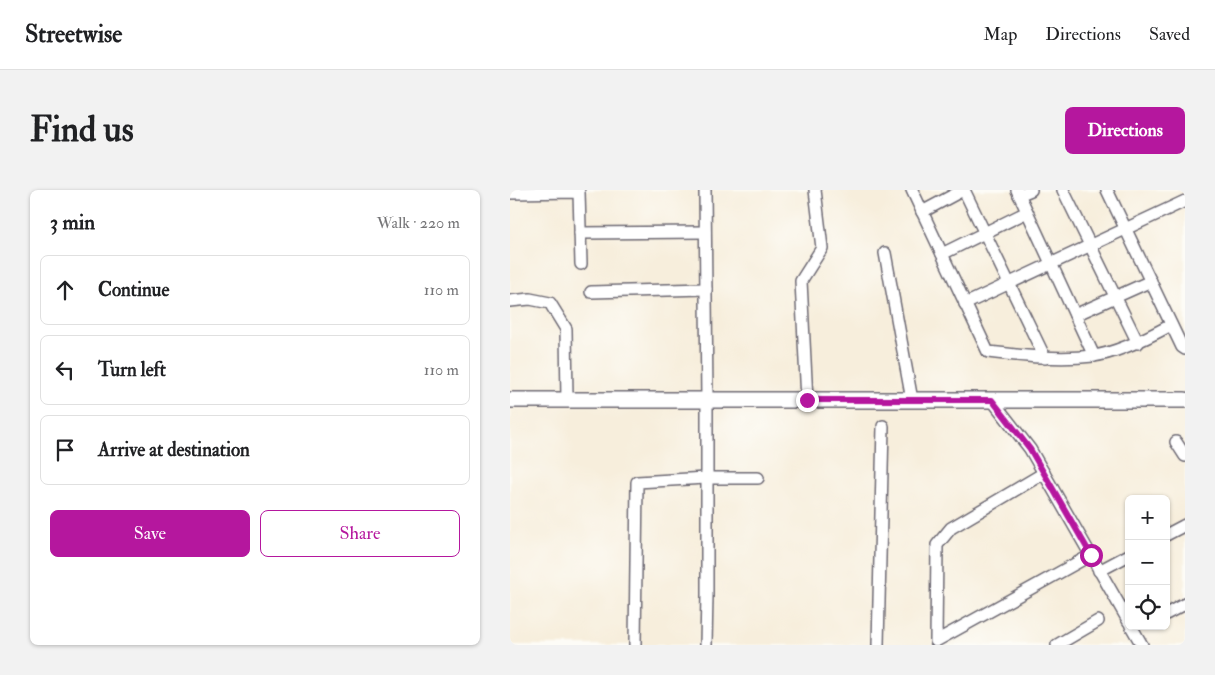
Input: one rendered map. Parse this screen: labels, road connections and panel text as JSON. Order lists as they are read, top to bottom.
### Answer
{
  "page": {
    "header": "Streetwise",
    "nav": ["Map", "Directions", "Saved"],
    "buttons": [
      "Directions",
      ["Save", "Share"]
    ],
    "title": "Find us",
    "heading": ["3 min", "Walk · 220 m"],
    "list": [
      ["Continue", "110 m"],
      ["Turn left", "110 m"],
      "Arrive at destination"
    ],
    "map_buttons": ["+", "−"]
  }
}
